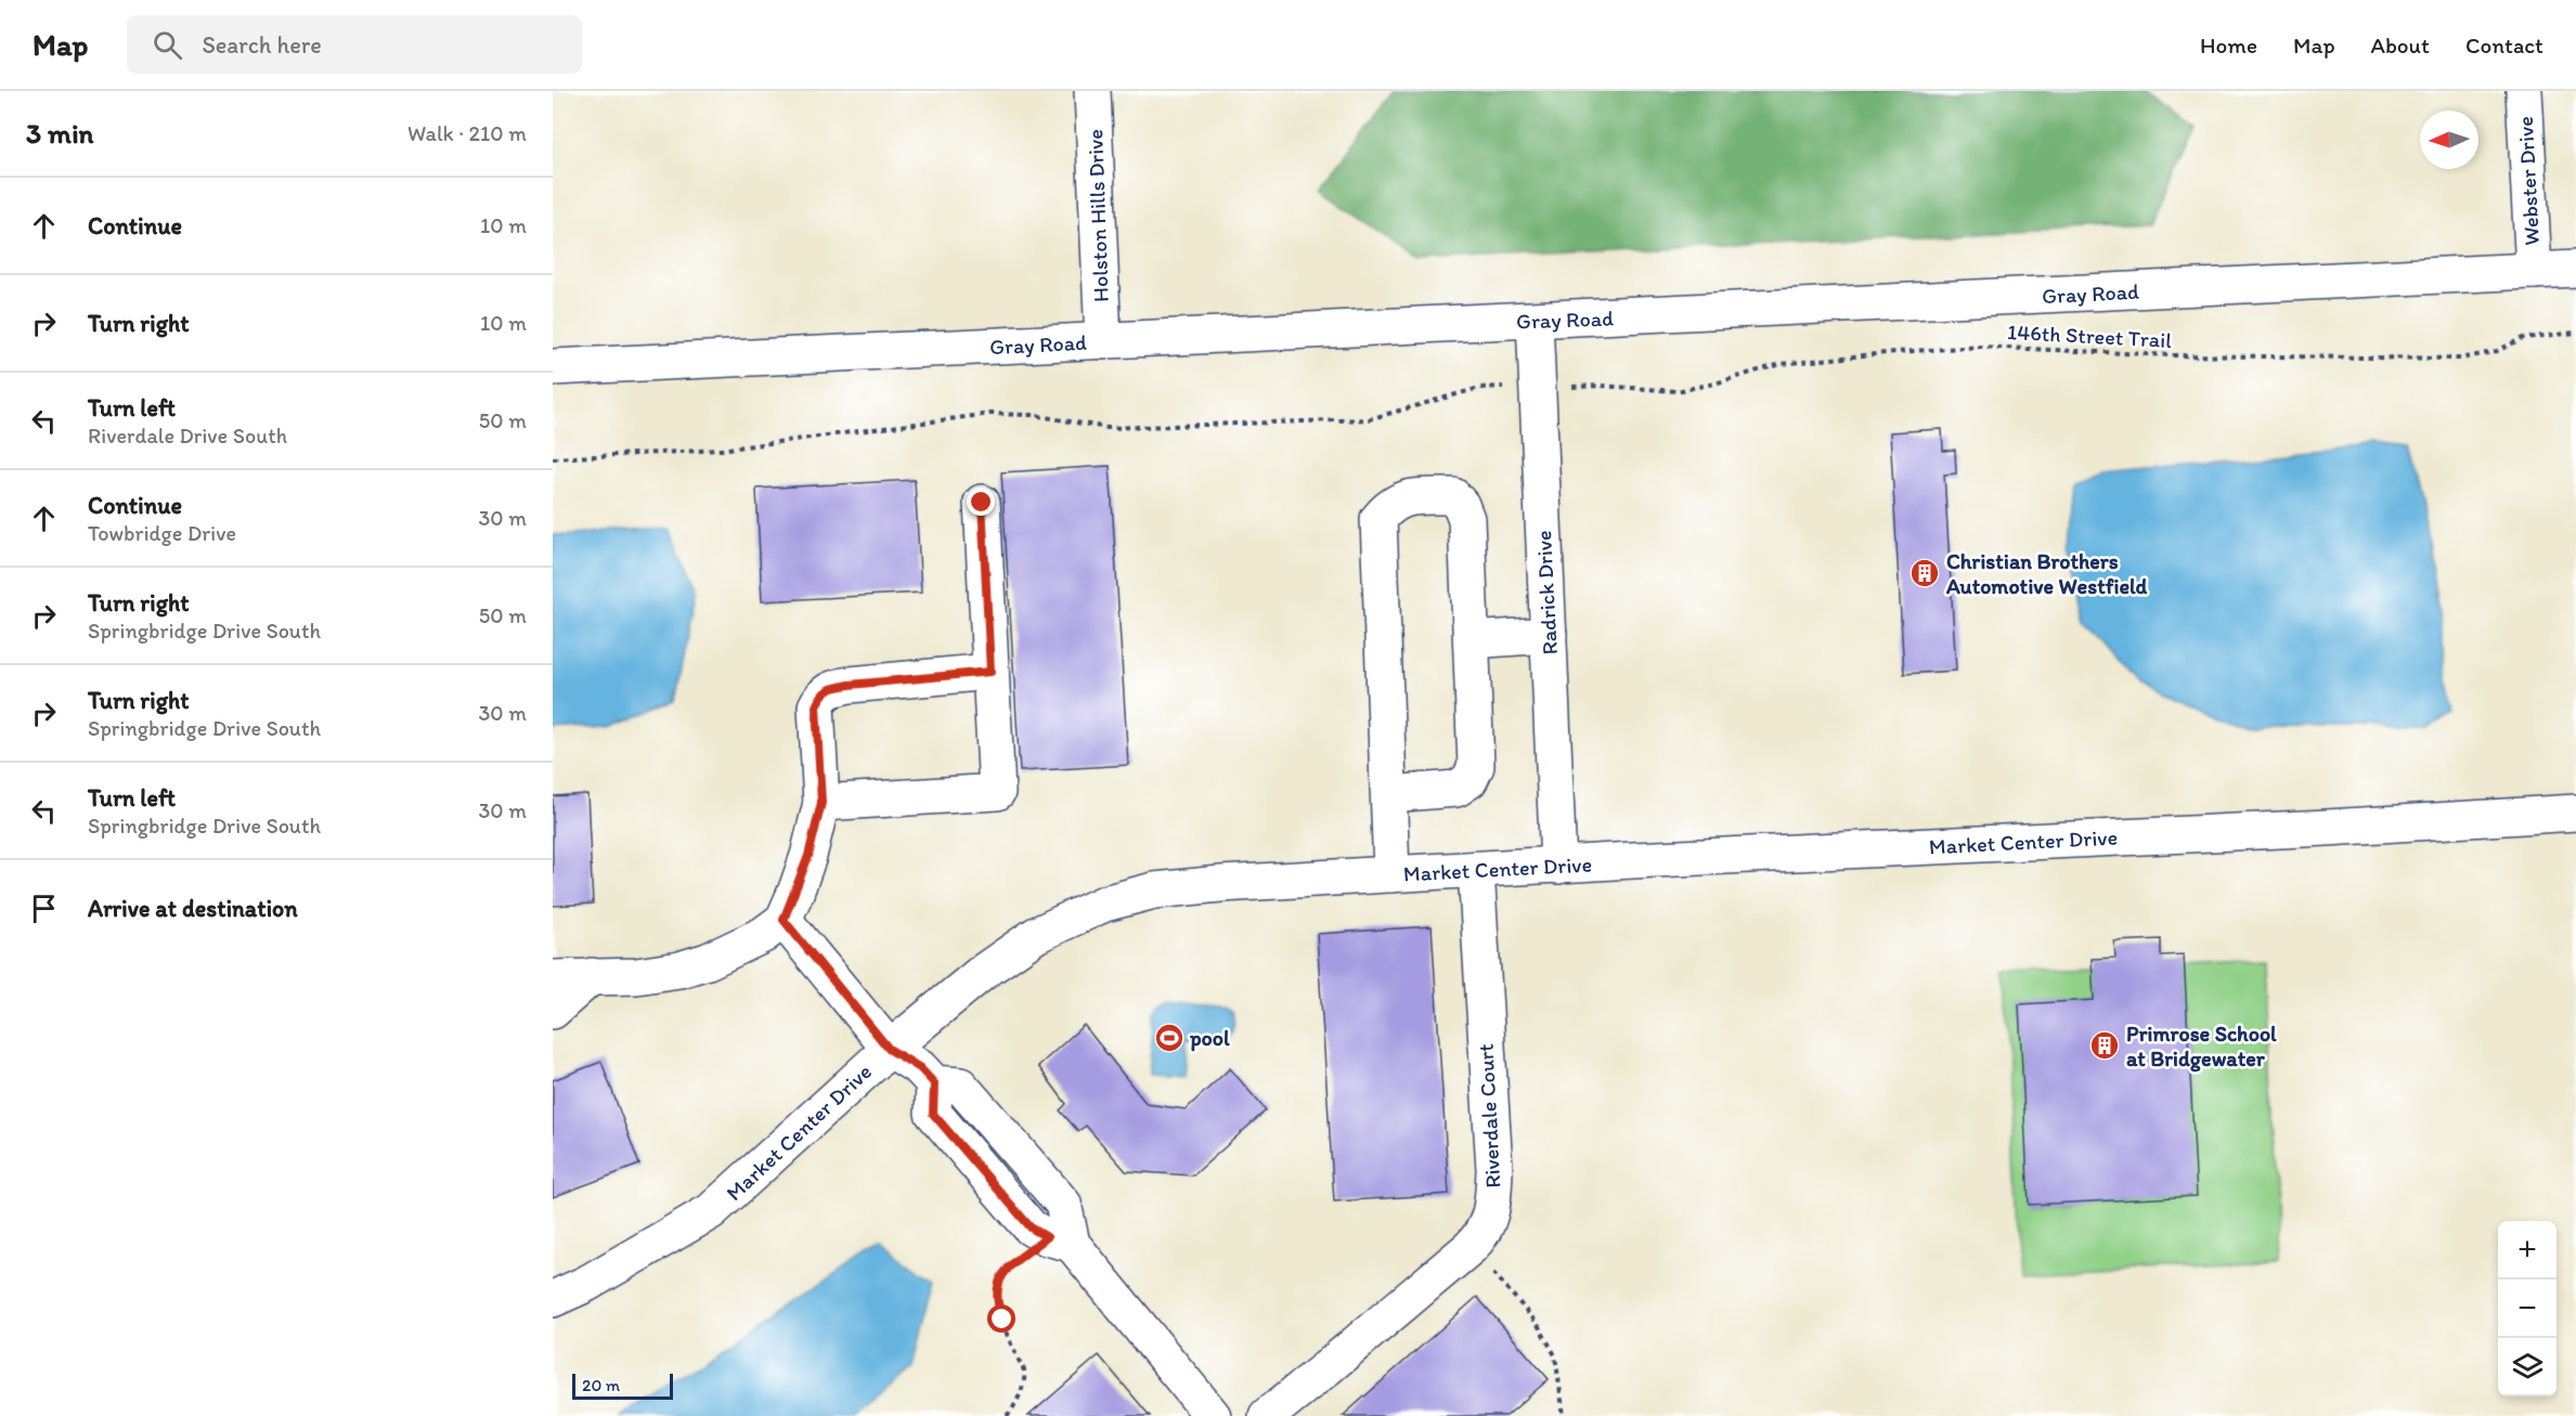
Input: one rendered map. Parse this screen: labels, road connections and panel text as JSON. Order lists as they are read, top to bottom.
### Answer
{
  "streets": {
    "street": [
      "Webster Drive",
      "Holston Hills Drive",
      "Gray Road",
      "Radrick Drive",
      "Market Center Drive",
      "Riverdale Court"
    ],
    "path": ["146th Street Trail"]
  },
  "crossings": [
    ["Webster Drive", "Gray Road"],
    ["Holston Hills Drive", "Gray Road"],
    ["Gray Road", "Radrick Drive"],
    ["146th Street Trail", "Radrick Drive"],
    ["Radrick Drive", "Market Center Drive"],
    ["Market Center Drive", "Riverdale Court"]
  ],
  "places": {
    "building": ["Christian Brothers Automotive Westfield", "Primrose School at Bridgewater"],
    "sports": ["pool"]
  },
  "scale_bar": "20 m",
  "north": "left",
  "page": {
    "header": "Map",
    "search": "Search here",
    "nav": [
      "Home",
      "Map",
      "About",
      "Contact"
    ],
    "heading": ["3 min", "Walk · 210 m"],
    "list": [
      ["Continue", "10 m"],
      ["Turn right", "10 m"],
      ["Turn left", "Riverdale Drive South", "50 m"],
      ["Continue", "Towbridge Drive", "30 m"],
      ["Turn right", "Springbridge Drive South", "50 m"],
      ["Turn right", "Springbridge Drive South", "30 m"],
      ["Turn left", "Springbridge Drive South", "30 m"],
      "Arrive at destination"
    ],
    "map_buttons": ["+", "−"],
    "scale": "20 m"
  }
}
